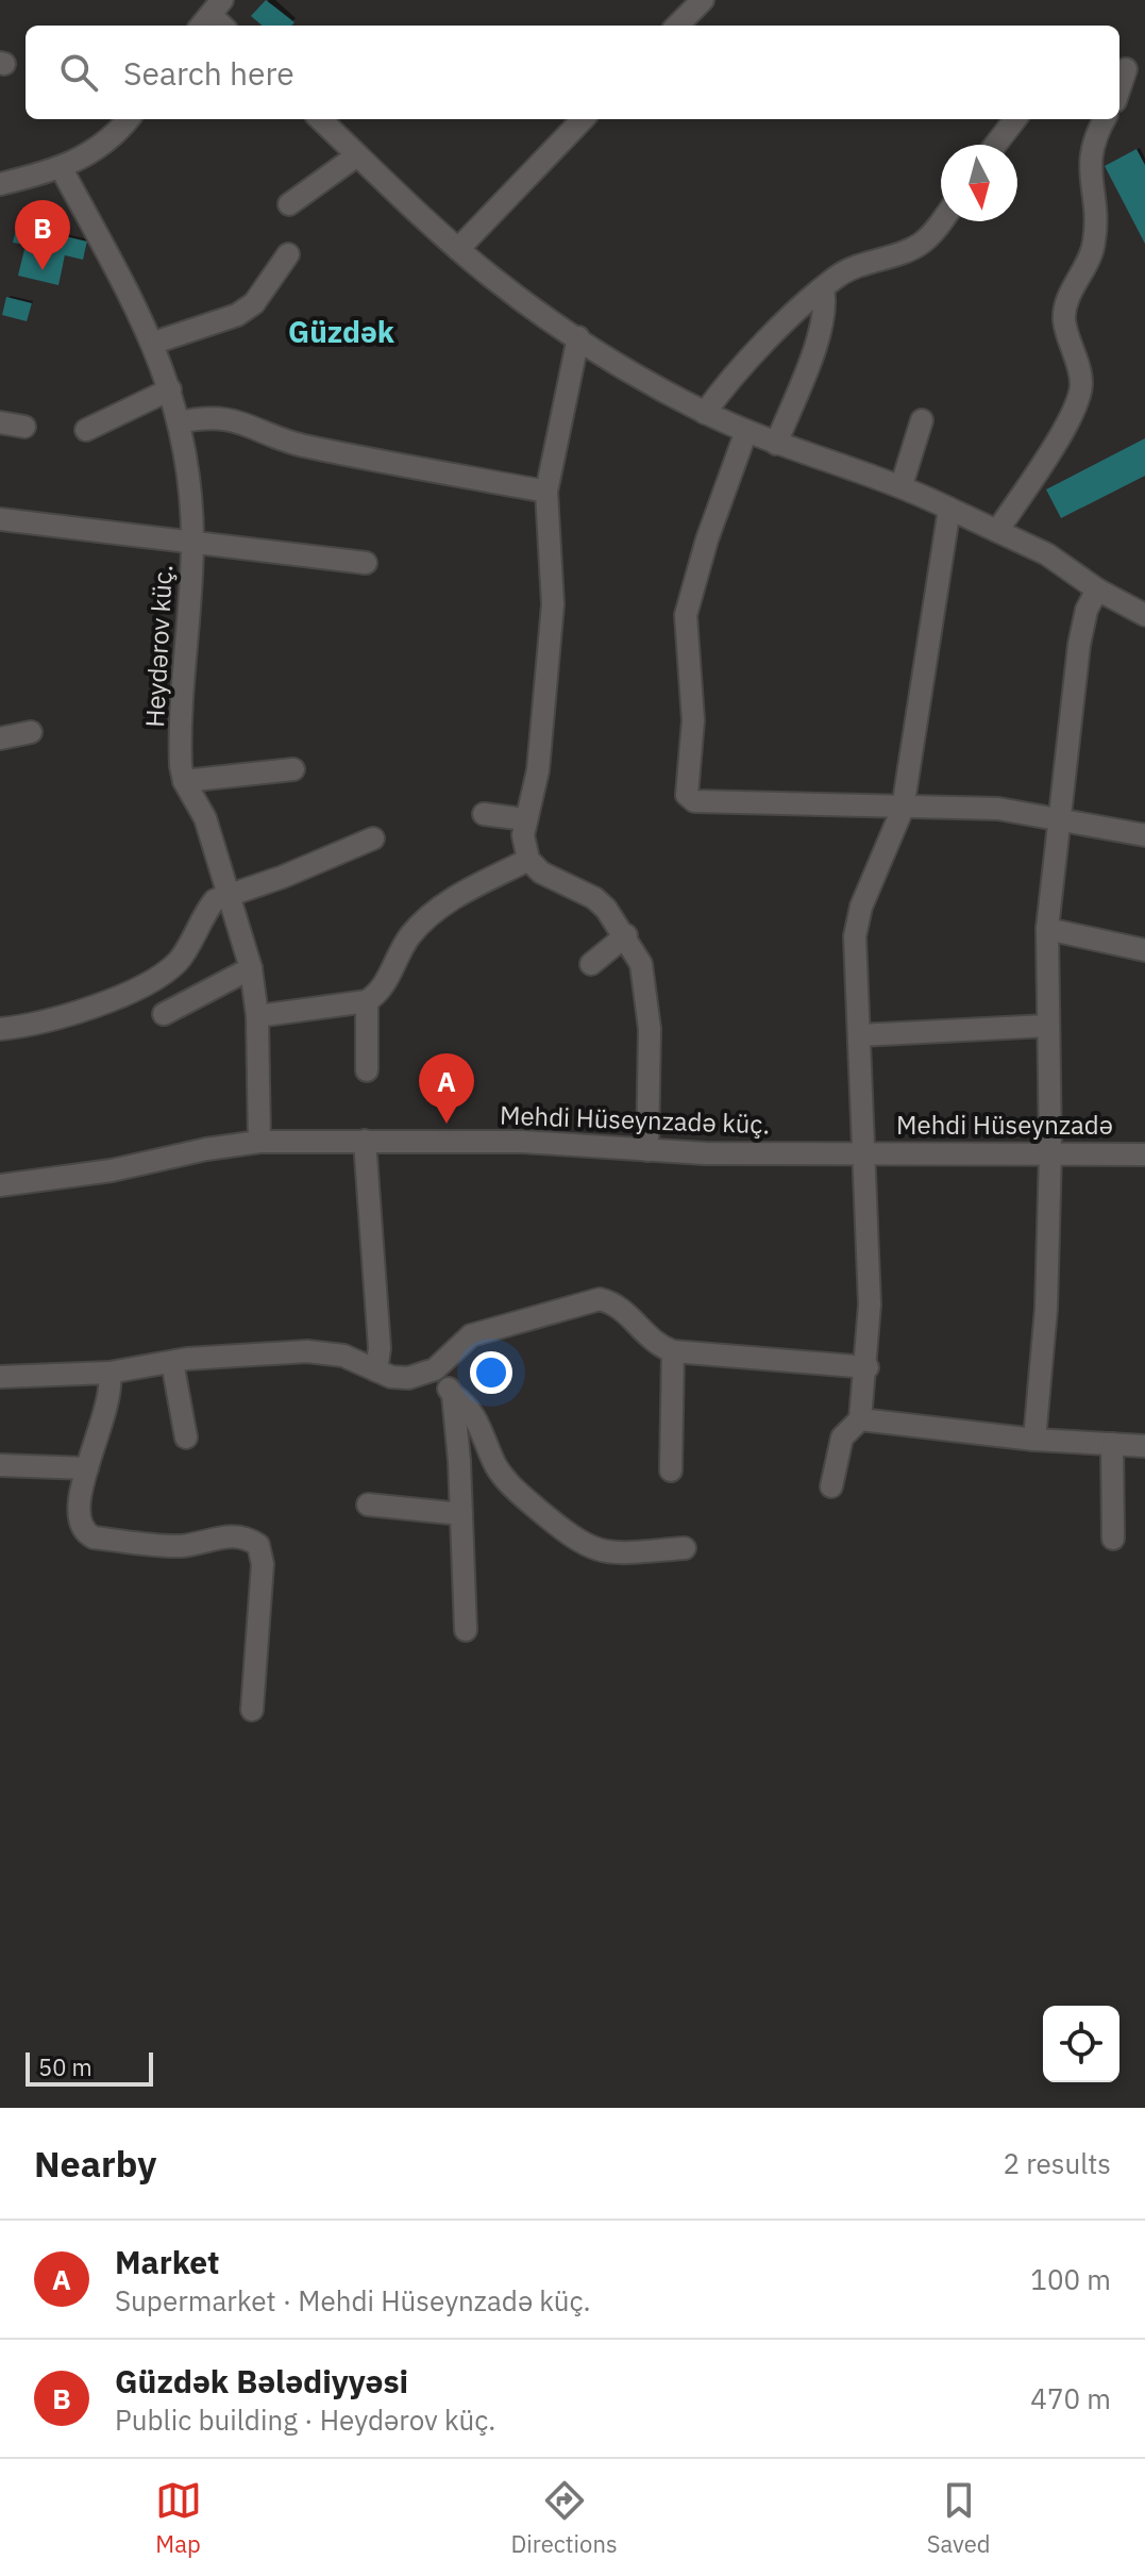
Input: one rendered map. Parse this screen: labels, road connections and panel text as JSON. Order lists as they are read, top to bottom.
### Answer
{
  "streets": {
    "street": ["Heydərov küç.", "Mehdi Hüseynzadə küç.", "Mehdi Hüseynzadə"]
  },
  "crossings": [
    ["Heydərov küç.", "Mehdi Hüseynzadə küç."],
    ["Mehdi Hüseynzadə küç.", "Mehdi Hüseynzadə"]
  ],
  "districts": ["Güzdək"],
  "scale_bar": "50 m",
  "north": "bottom",
  "page": {
    "search": "Search here",
    "pins": ["B", "A"],
    "scale": "50 m",
    "heading": ["Nearby", "2 results"],
    "list": [
      {
        "mark": "A",
        "name": "Market",
        "note": "Supermarket · Mehdi Hüseynzadə küç.",
        "value": "100 m"
      },
      {
        "mark": "B",
        "name": "Güzdək Bələdiyyəsi",
        "note": "Public building · Heydərov küç.",
        "value": "470 m"
      }
    ],
    "nav": ["Map", "Directions", "Saved"]
  }
}
